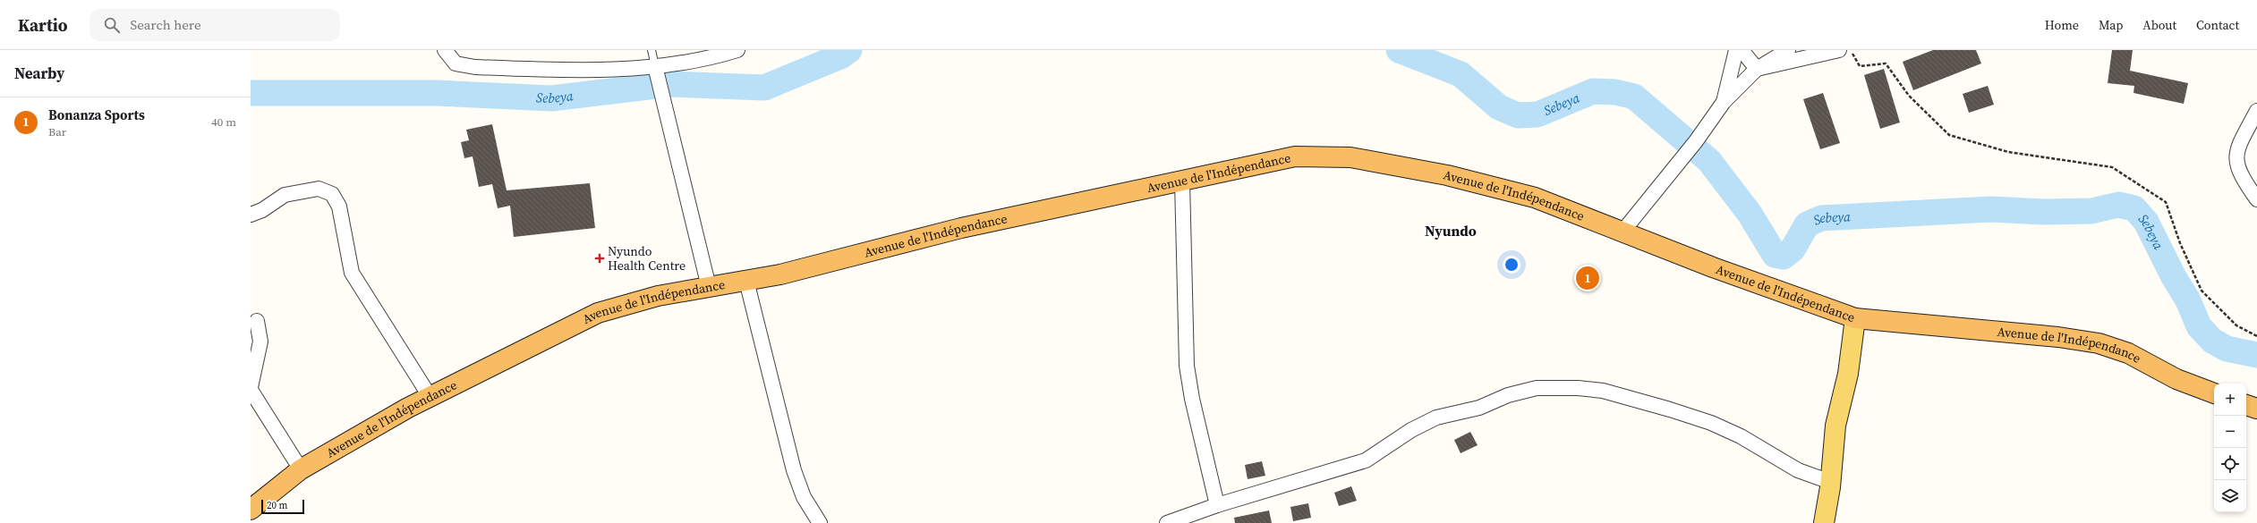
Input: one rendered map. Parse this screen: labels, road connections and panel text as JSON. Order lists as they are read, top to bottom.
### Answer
{
  "streets": {
    "highway": ["Avenue de l'Indépendance"]
  },
  "districts": ["Nyundo"],
  "water": ["Sebeya"],
  "places": {
    "health": ["Nyundo Health Centre"]
  },
  "scale_bar": "20 m",
  "page": {
    "header": "Kartio",
    "search": "Search here",
    "nav": [
      "Home",
      "Map",
      "About",
      "Contact"
    ],
    "heading": "Nearby",
    "list": [
      {
        "mark": "1",
        "name": "Bonanza Sports",
        "note": "Bar",
        "value": "40 m"
      }
    ],
    "pins": "1",
    "map_buttons": ["+", "−"],
    "scale": "20 m"
  }
}
